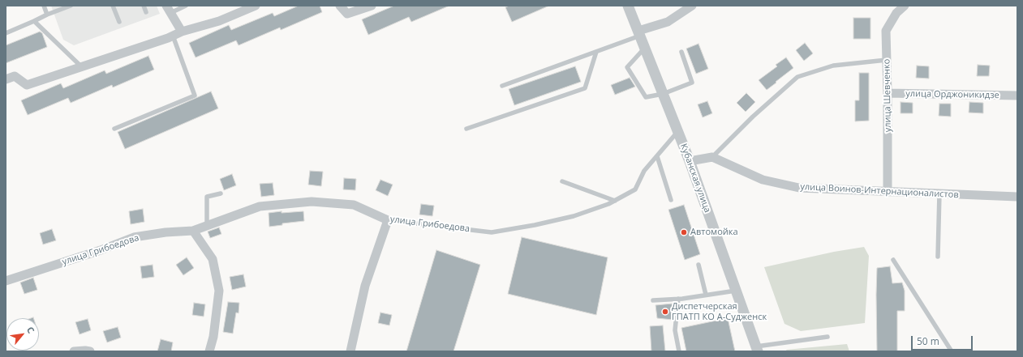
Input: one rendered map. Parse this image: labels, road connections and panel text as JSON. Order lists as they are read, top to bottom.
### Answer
{
  "streets": {
    "street": [
      "улица Орджоникидзе",
      "улица Шевченко",
      "Кубанская улица",
      "улица Воинов-Интернационалистов",
      "улица Грибоедова"
    ]
  },
  "crossings": [
    ["улица Орджоникидзе", "улица Шевченко"],
    ["улица Шевченко", "улица Воинов-Интернационалистов"],
    ["Кубанская улица", "улица Грибоедова"]
  ],
  "places": ["Автомойка", "Диспетчерская ГПАТП КО А-Судженск"],
  "scale_bar": "50 m",
  "north": "top right"
}
